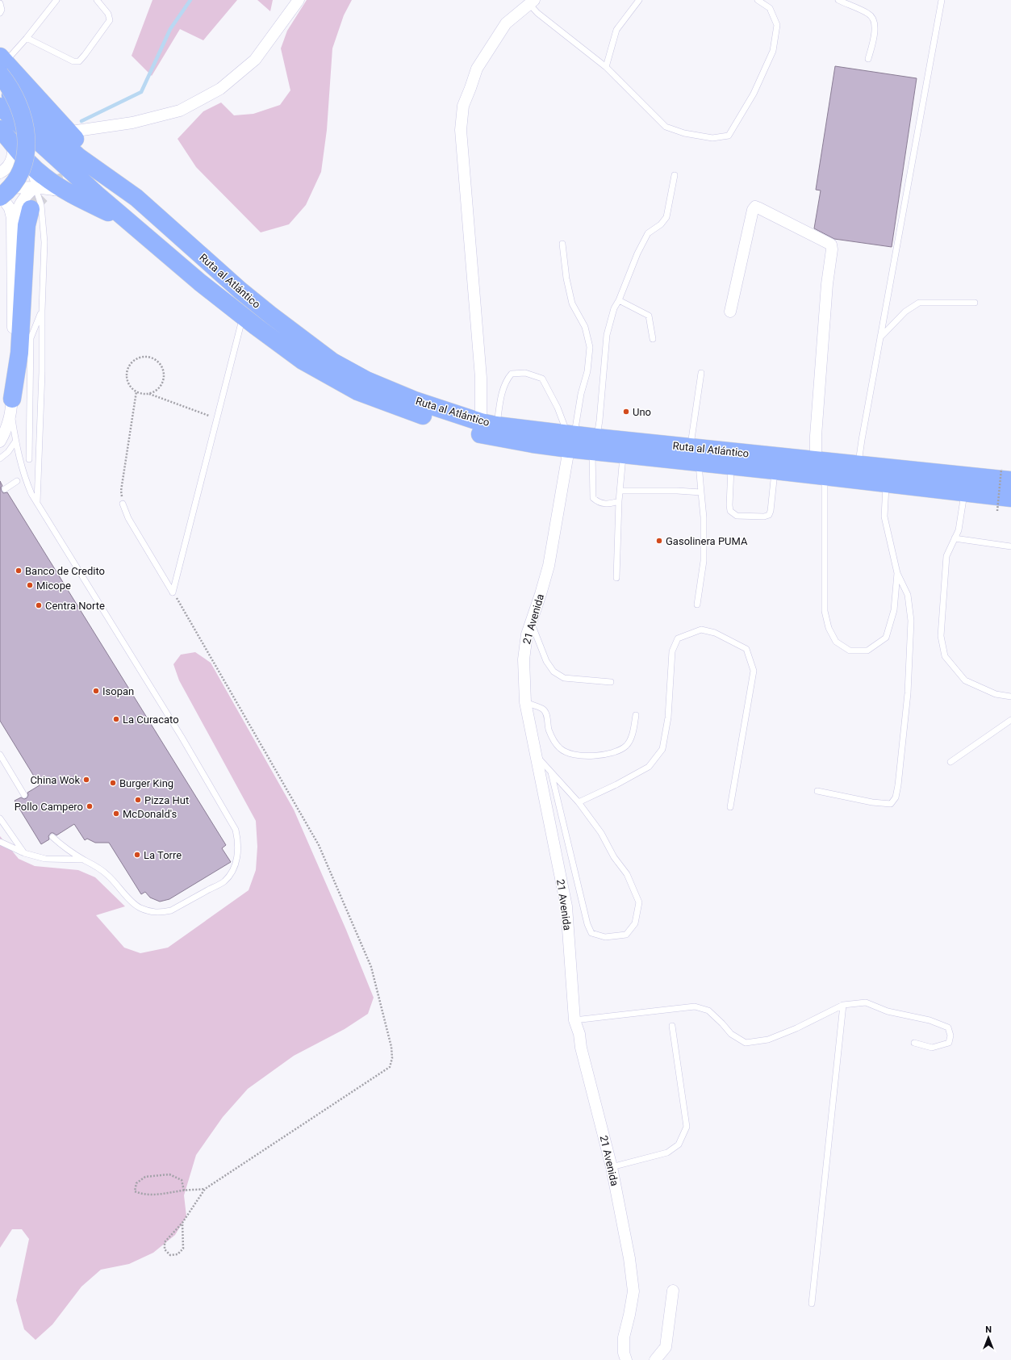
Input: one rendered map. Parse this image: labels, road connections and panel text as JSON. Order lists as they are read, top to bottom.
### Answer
{
  "streets": {
    "highway": ["Ruta al Atlántico"],
    "street": ["21 Avenida"]
  },
  "crossings": [
    ["Ruta al Atlántico", "21 Avenida"]
  ],
  "places": [
    "Uno",
    "Gasolinera PUMA",
    "Banco de Credito",
    "Micope",
    "Centra Norte",
    "Isopan",
    "La Curacato",
    "China Wok",
    "Burger King",
    "Pizza Hut",
    "Pollo Campero",
    "McDonald's",
    "La Torre"
  ],
  "north": "top"
}
